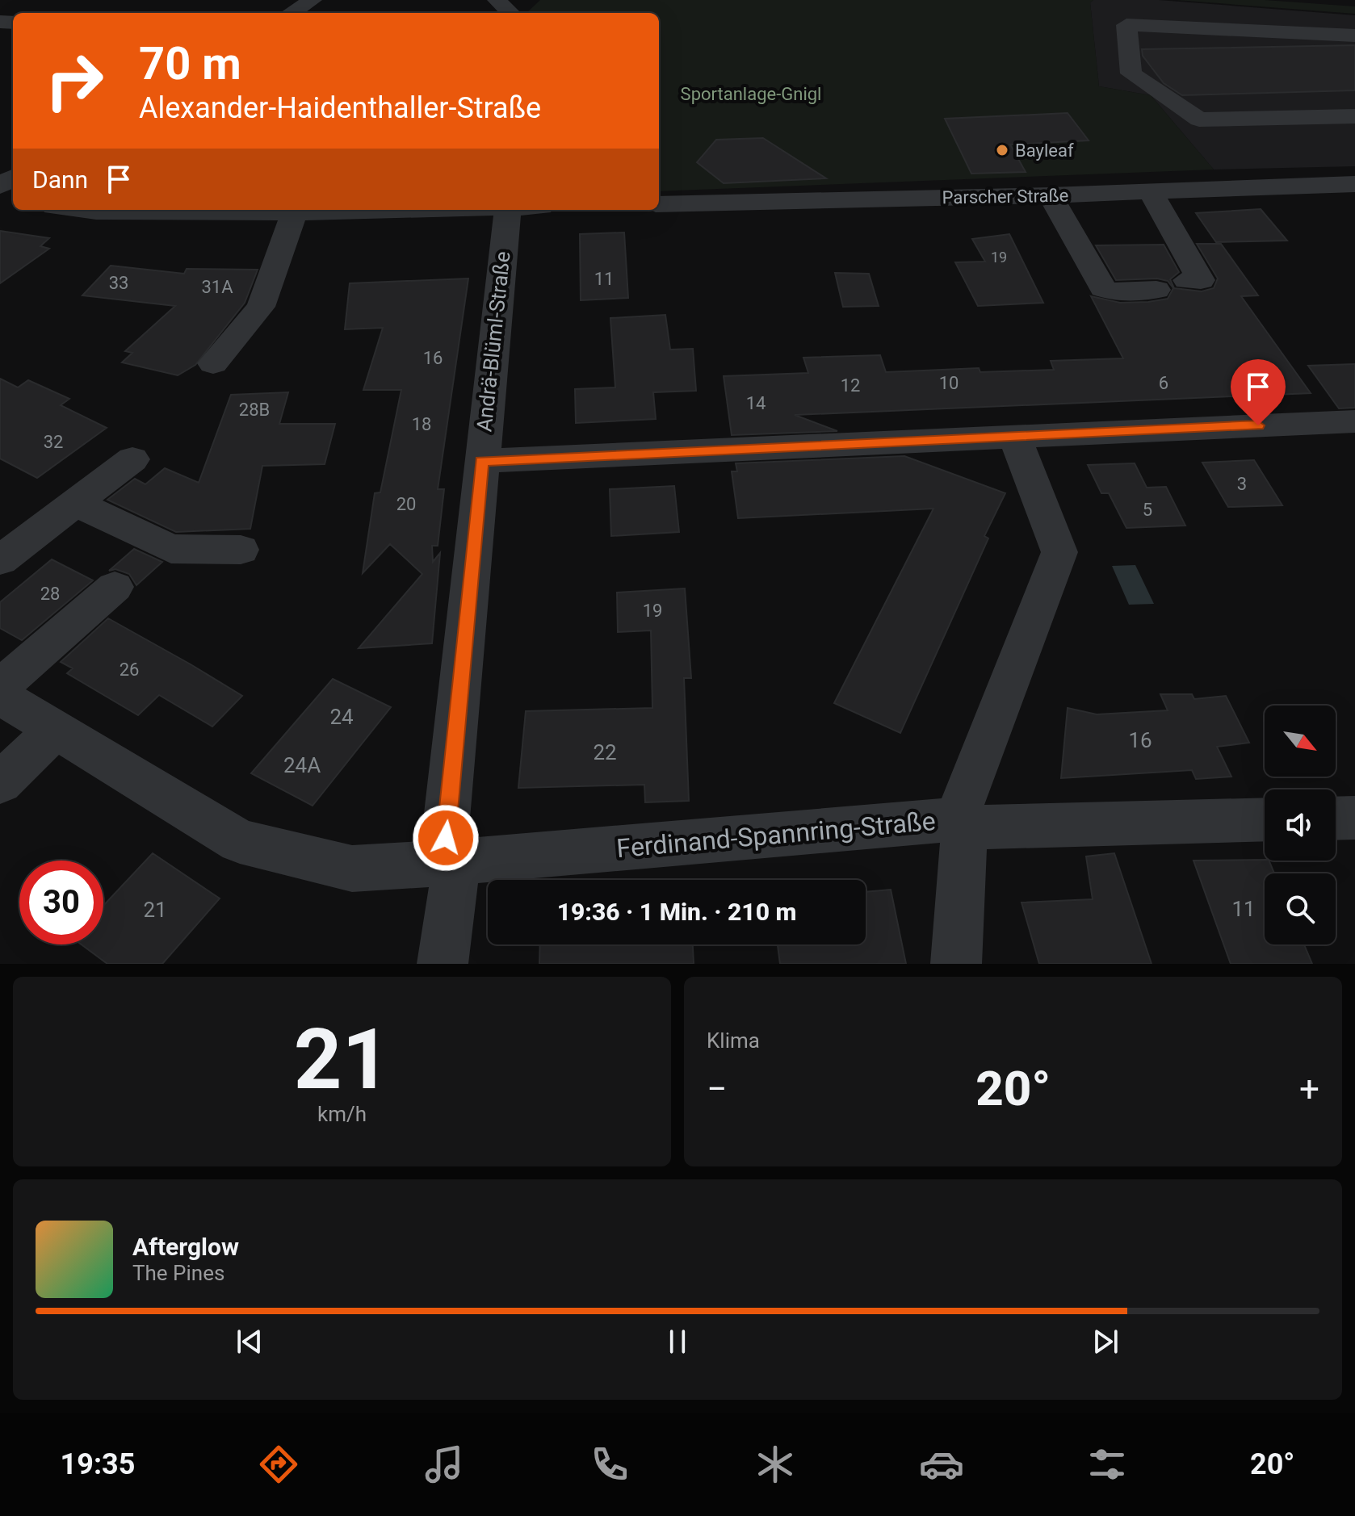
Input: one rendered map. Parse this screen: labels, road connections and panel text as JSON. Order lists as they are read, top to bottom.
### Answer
{
  "streets": {
    "street": ["Parscher Straße", "Andrä-Blüml-Straße", "Ferdinand-Spannring-Straße"]
  },
  "crossings": [
    ["Andrä-Blüml-Straße", "Ferdinand-Spannring-Straße"]
  ],
  "parks": ["Sportanlage-Gnigl"],
  "places": ["Bayleaf"],
  "house_numbers": [
    "19",
    "11",
    "33",
    "31A",
    "16",
    "10",
    "6",
    "12",
    "14",
    "28B",
    "18",
    "32",
    "3",
    "20",
    "5",
    "28",
    "19",
    "26",
    "24",
    "16",
    "22",
    "24A",
    "11",
    "21"
  ],
  "north": "bottom right",
  "page": {
    "turn": ["70 m", "Alexander-Haidenthaller-Straße"],
    "then": "Dann",
    "limit": "30",
    "trip": "19:36 · 1 Min. · 210 m",
    "tile": [
      ["21", "km/h"],
      "Klima"
    ],
    "heat": ["−", "20°", "+"],
    "song": ["Afterglow", "The Pines"],
    "tabs": ["19:35", "20°"]
  }
}
